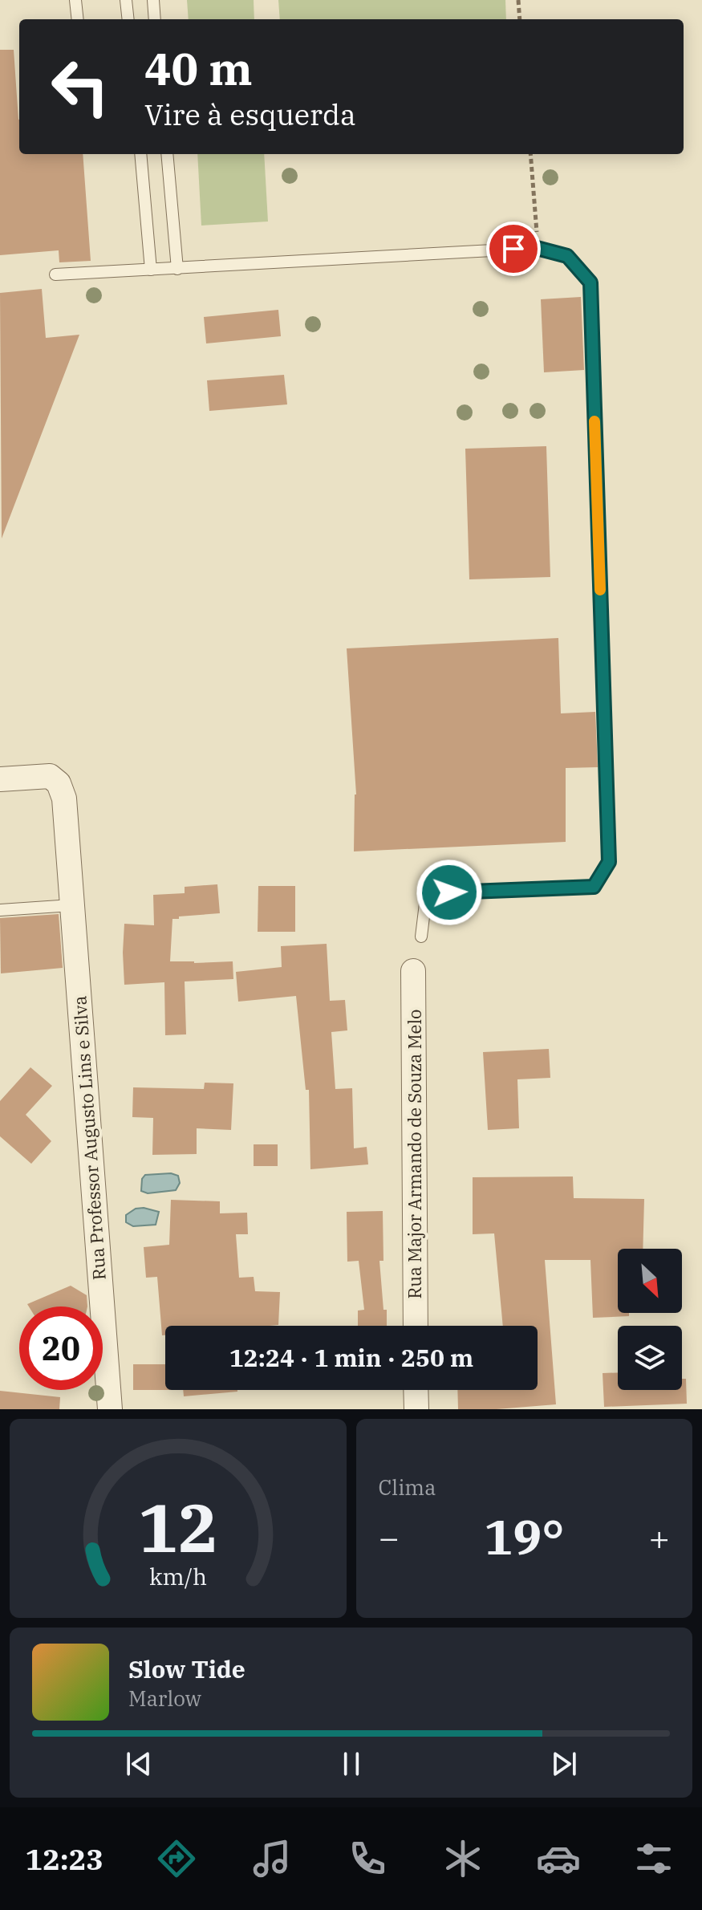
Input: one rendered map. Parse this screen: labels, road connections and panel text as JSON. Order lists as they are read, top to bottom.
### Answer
{
  "streets": {
    "street": ["Rua Professor Augusto Lins e Silva", "Rua Major Armando de Souza Melo"]
  },
  "north": "bottom right",
  "page": {
    "turn": ["40 m", "Vire à esquerda"],
    "limit": "20",
    "trip": "12:24 · 1 min · 250 m",
    "tile": "Clima",
    "heat": ["−", "19°", "+"],
    "song": ["Slow Tide", "Marlow"],
    "tabs": "12:23",
    "gauge": ["12", "km/h"]
  }
}
